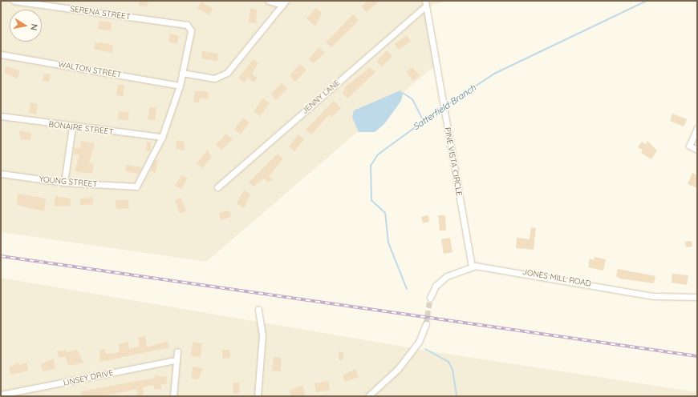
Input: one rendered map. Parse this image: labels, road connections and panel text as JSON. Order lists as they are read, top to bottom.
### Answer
{
  "streets": {
    "street": [
      "SERENA STREET",
      "WALTON STREET",
      "JENNY LANE",
      "BONAIRE STREET",
      "PINE VISTA CIRCLE",
      "YOUNG STREET",
      "JONES MILL ROAD",
      "LINSEY DRIVE"
    ]
  },
  "crossings": [
    ["JENNY LANE", "PINE VISTA CIRCLE"],
    ["BONAIRE STREET", "YOUNG STREET"],
    ["PINE VISTA CIRCLE", "JONES MILL ROAD"]
  ],
  "water": ["Satterfield Branch"],
  "north": "right"
}
